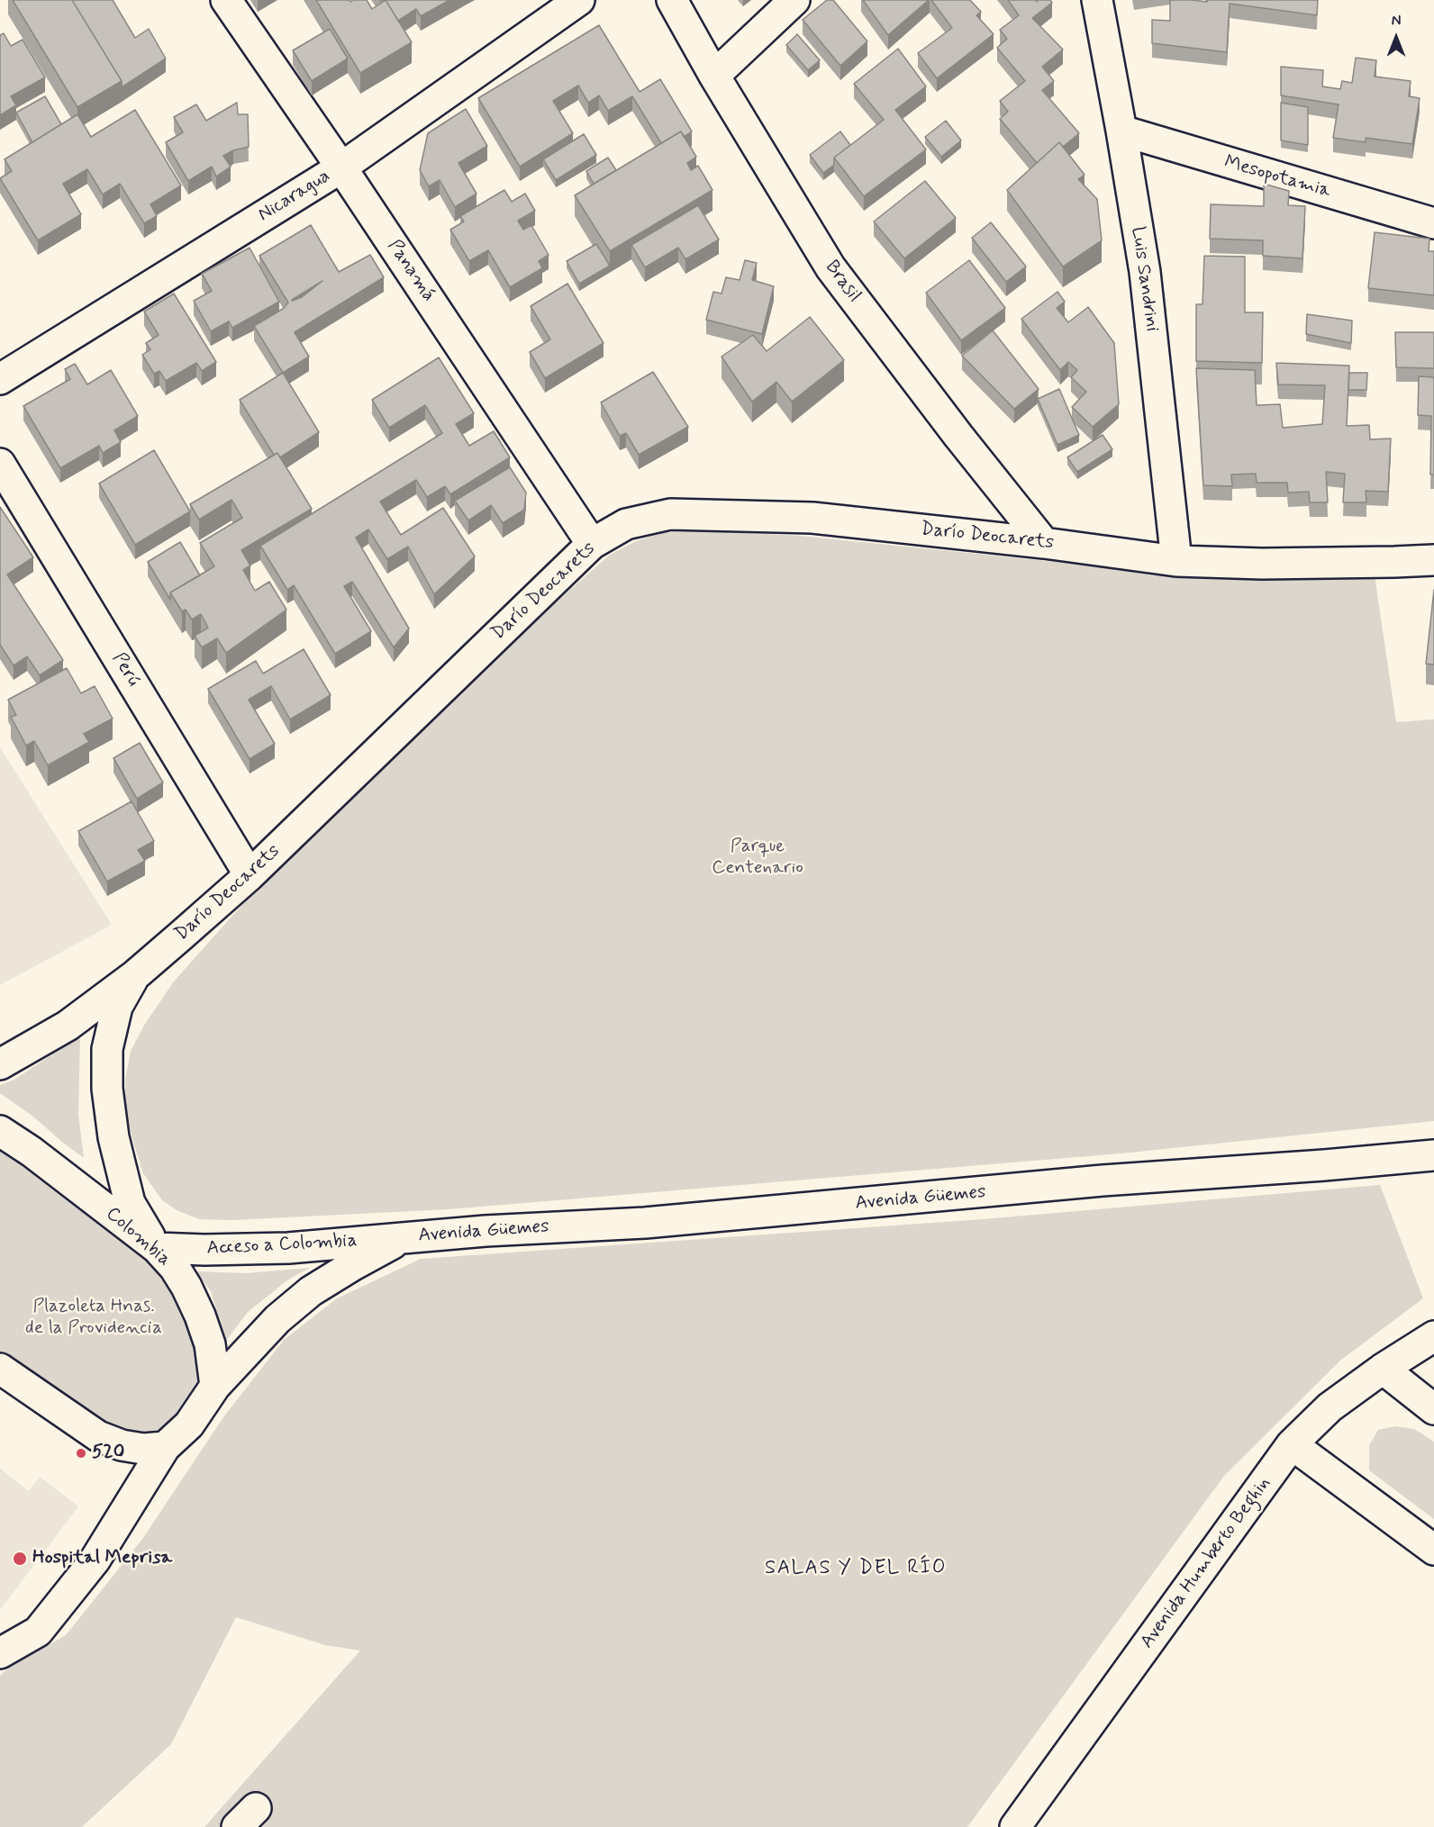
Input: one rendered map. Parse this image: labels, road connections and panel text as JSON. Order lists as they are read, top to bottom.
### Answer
{
  "streets": {
    "street": [
      "Mesopotamia",
      "Nicaragua",
      "Panamá",
      "Luis Sandrini",
      "Brasil",
      "Darío Deocarets",
      "Perú",
      "Avenida Güemes",
      "Colombia",
      "Acceso a Colombia",
      "Avenida Humberto Beghin"
    ]
  },
  "crossings": [
    ["Mesopotamia", "Luis Sandrini"],
    ["Nicaragua", "Panamá"],
    ["Panamá", "Darío Deocarets"],
    ["Luis Sandrini", "Darío Deocarets"],
    ["Brasil", "Darío Deocarets"],
    ["Darío Deocarets", "Perú"],
    ["Avenida Güemes", "Acceso a Colombia"],
    ["Colombia", "Acceso a Colombia"]
  ],
  "districts": ["SALAS Y DEL RÍO"],
  "parks": ["Parque Centenario", "Plazoleta Hnas. de la Providencia"],
  "places": ["520", "Hospital Meprisa"],
  "north": "top"
}
